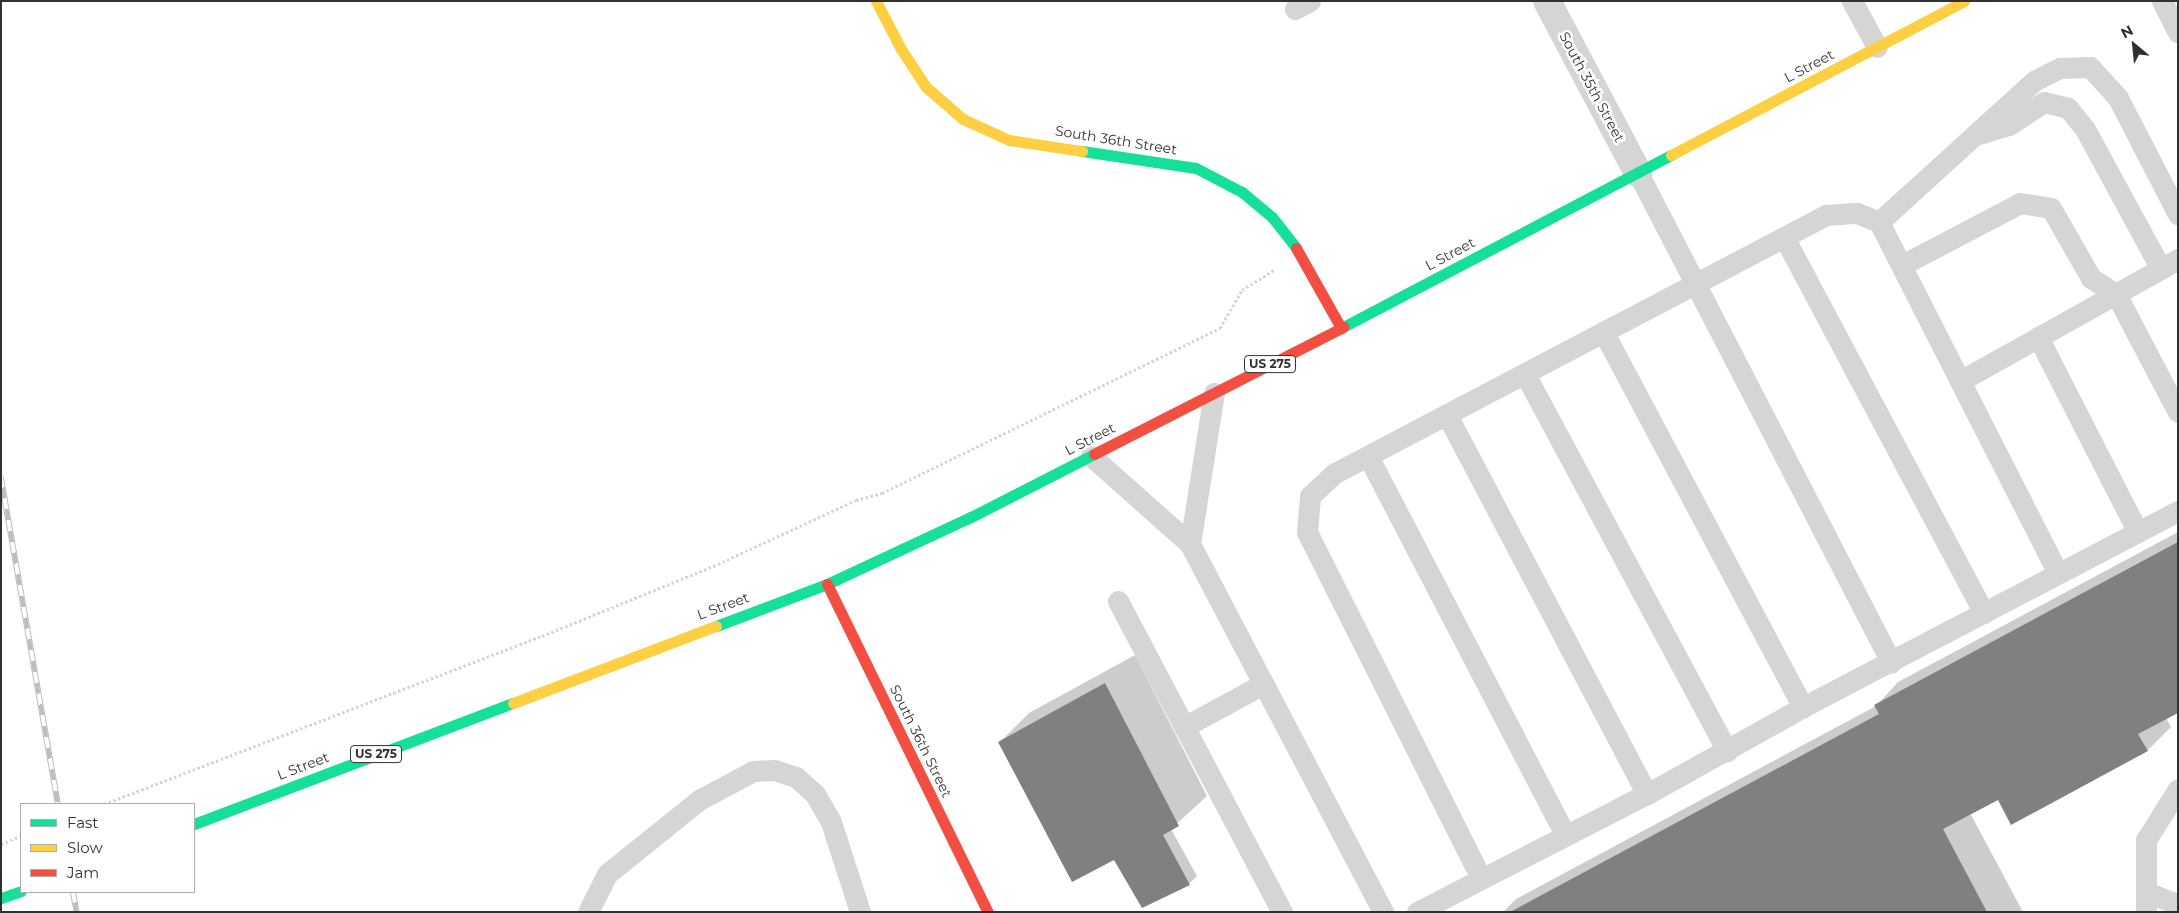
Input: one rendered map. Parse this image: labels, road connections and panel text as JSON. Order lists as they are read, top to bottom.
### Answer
{
  "streets": {
    "main road": ["L Street", "South 36th Street", "US 275"],
    "street": ["South 35th Street"]
  },
  "crossings": [
    ["L Street", "South 35th Street"],
    ["L Street", "South 36th Street"]
  ],
  "legend": ["Fast", "Slow", "Jam"],
  "north": "top left"
}
